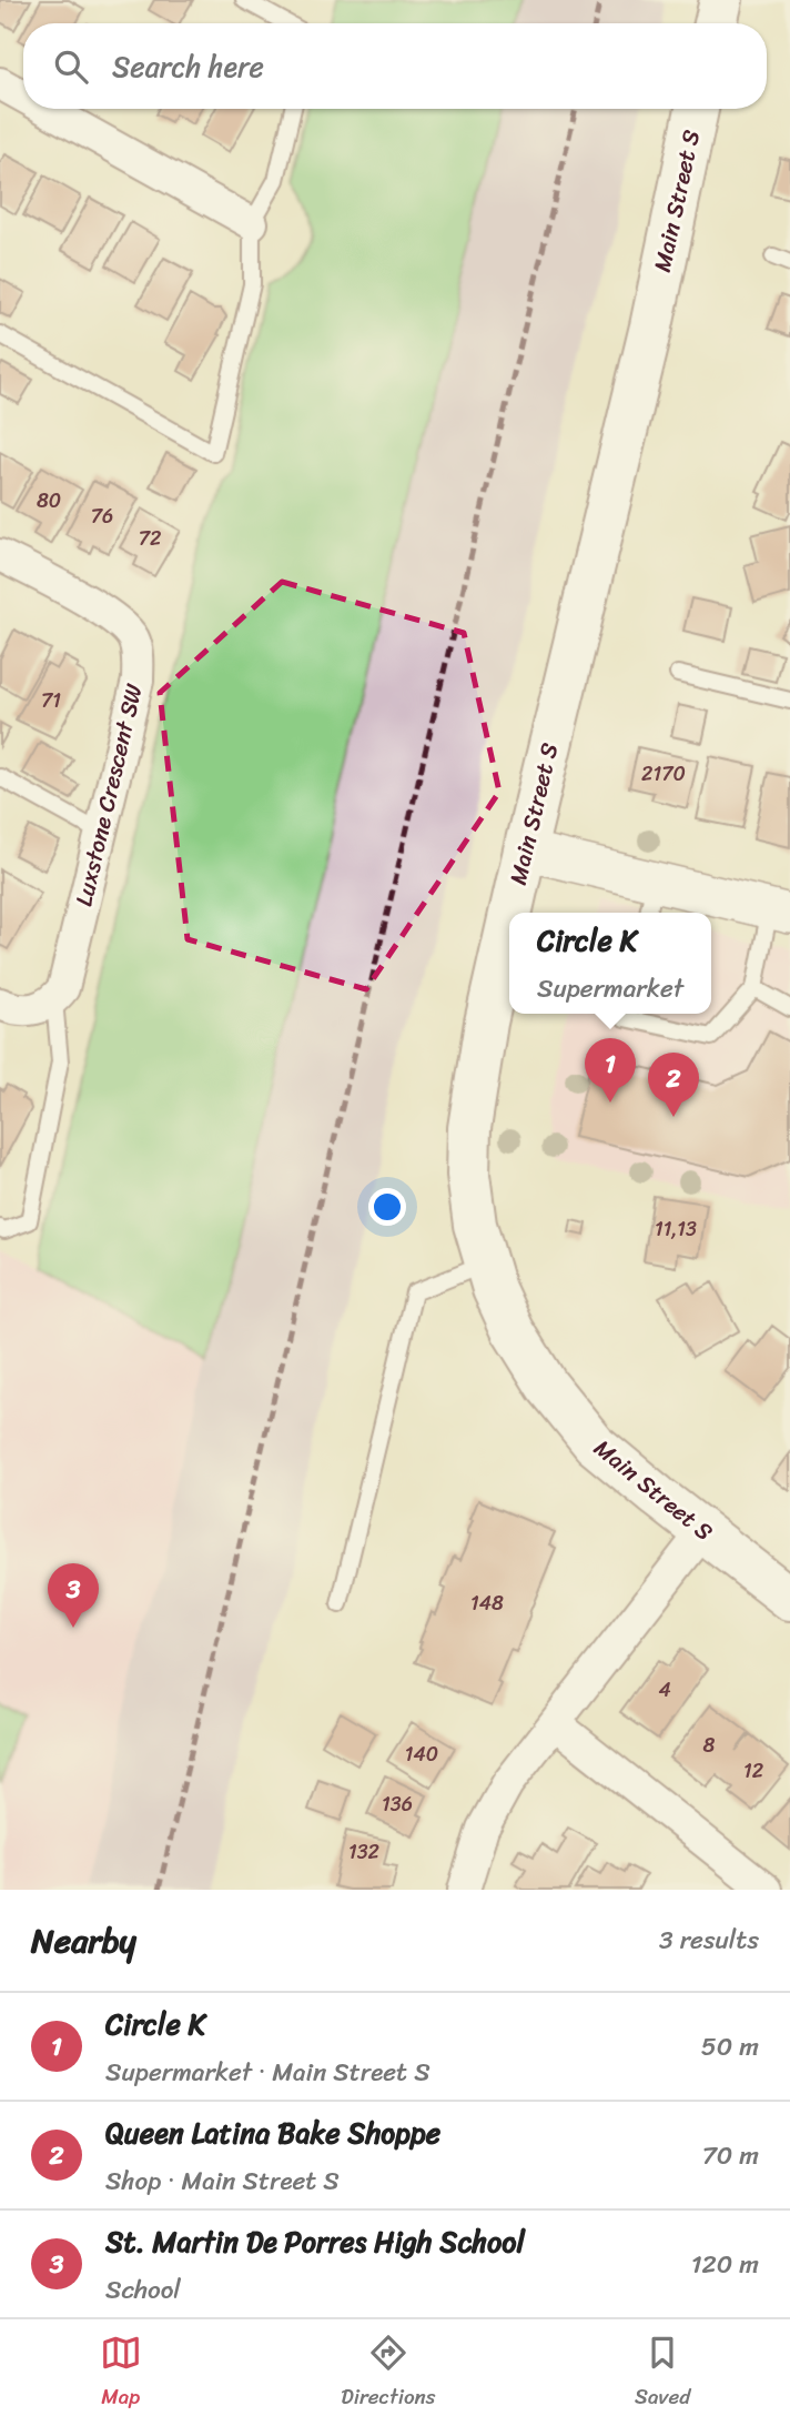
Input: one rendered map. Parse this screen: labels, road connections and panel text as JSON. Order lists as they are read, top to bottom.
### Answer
{
  "streets": {
    "main road": ["Main Street S"],
    "street": ["Luxstone Crescent SW"]
  },
  "house_numbers": [
    "80",
    "76",
    "72",
    "71",
    "2170",
    "11,13",
    "148",
    "4",
    "8",
    "140",
    "12",
    "136",
    "132"
  ],
  "page": {
    "search": "Search here",
    "popup": ["Circle K", "Supermarket"],
    "pins": ["1", "2", "3"],
    "heading": ["Nearby", "3 results"],
    "list": [
      {
        "mark": "1",
        "name": "Circle K",
        "note": "Supermarket · Main Street S",
        "value": "50 m"
      },
      {
        "mark": "2",
        "name": "Queen Latina Bake Shoppe",
        "note": "Shop · Main Street S",
        "value": "70 m"
      },
      {
        "mark": "3",
        "name": "St. Martin De Porres High School",
        "note": "School",
        "value": "120 m"
      }
    ],
    "nav": ["Map", "Directions", "Saved"]
  }
}
